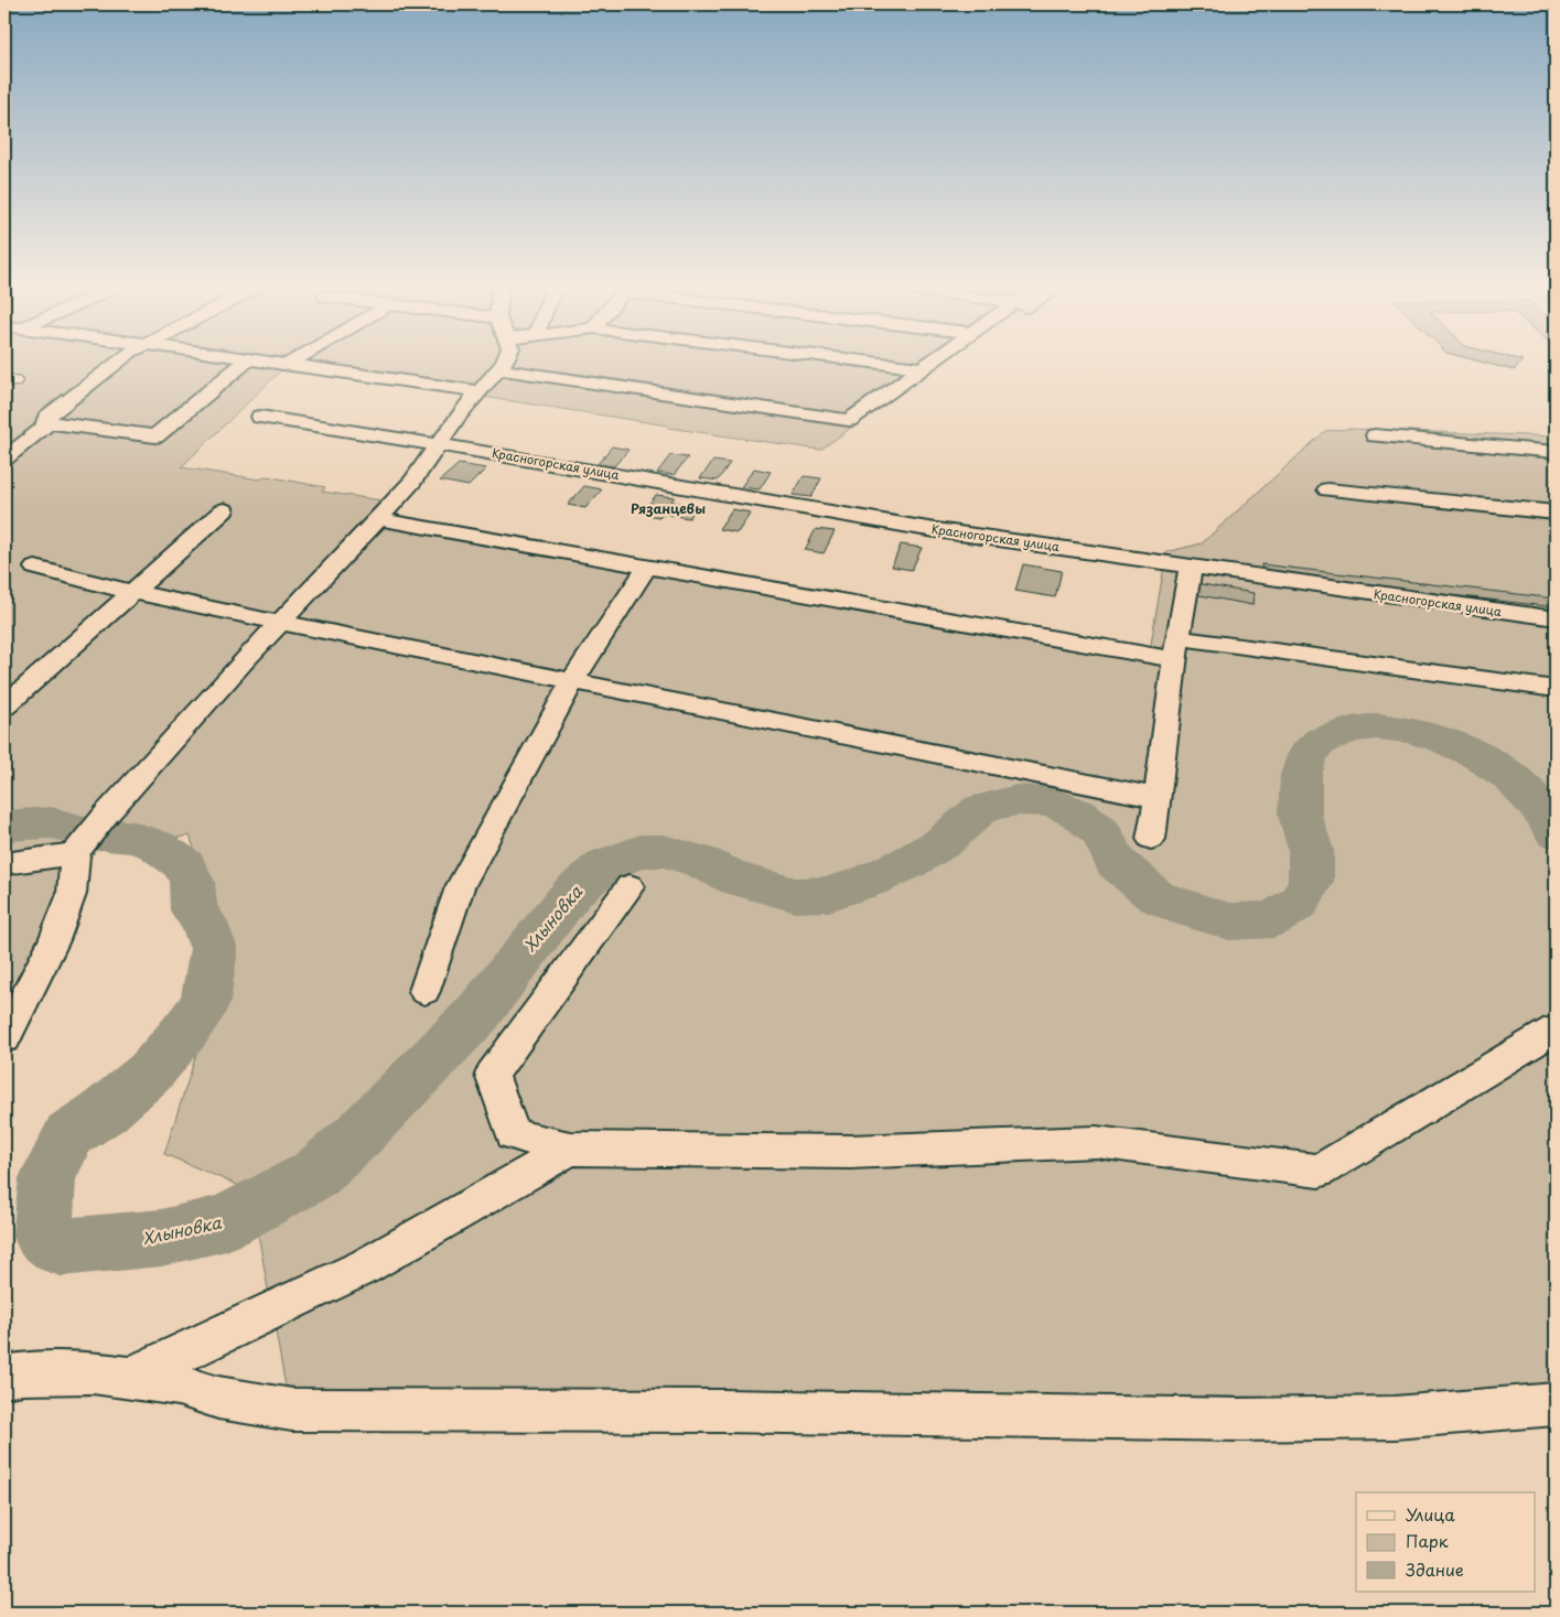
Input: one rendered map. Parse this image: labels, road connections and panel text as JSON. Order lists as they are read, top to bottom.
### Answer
{
  "streets": {
    "street": ["Красногорская улица"]
  },
  "districts": ["Рязанцевы"],
  "water": ["Хлыновка"],
  "legend": ["Улица", "Парк", "Здание"]
}
